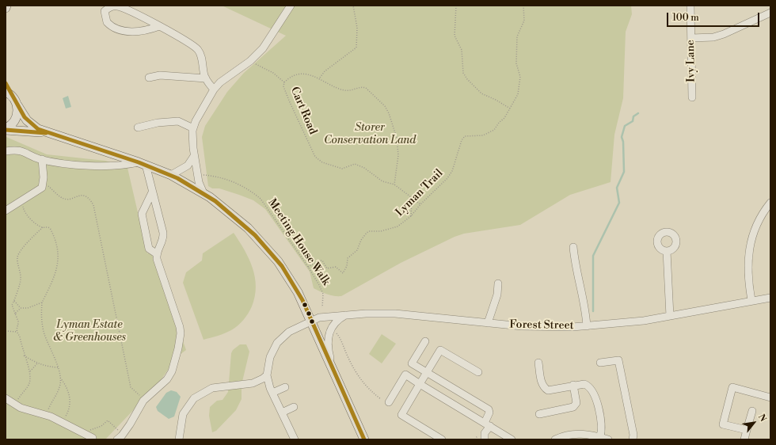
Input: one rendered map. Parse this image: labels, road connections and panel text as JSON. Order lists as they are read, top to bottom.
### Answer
{
  "streets": {
    "street": ["Ivy Lane", "Forest Street"],
    "path": ["Cart Road", "Lyman Trail", "Meeting House Walk"]
  },
  "crossings": [
    ["Cart Road", "Lyman Trail"],
    ["Lyman Trail", "Meeting House Walk"]
  ],
  "parks": ["Storer Conservation Land", "Lyman Estate & Greenhouses"],
  "scale_bar": "100 m",
  "north": "top right"
}
